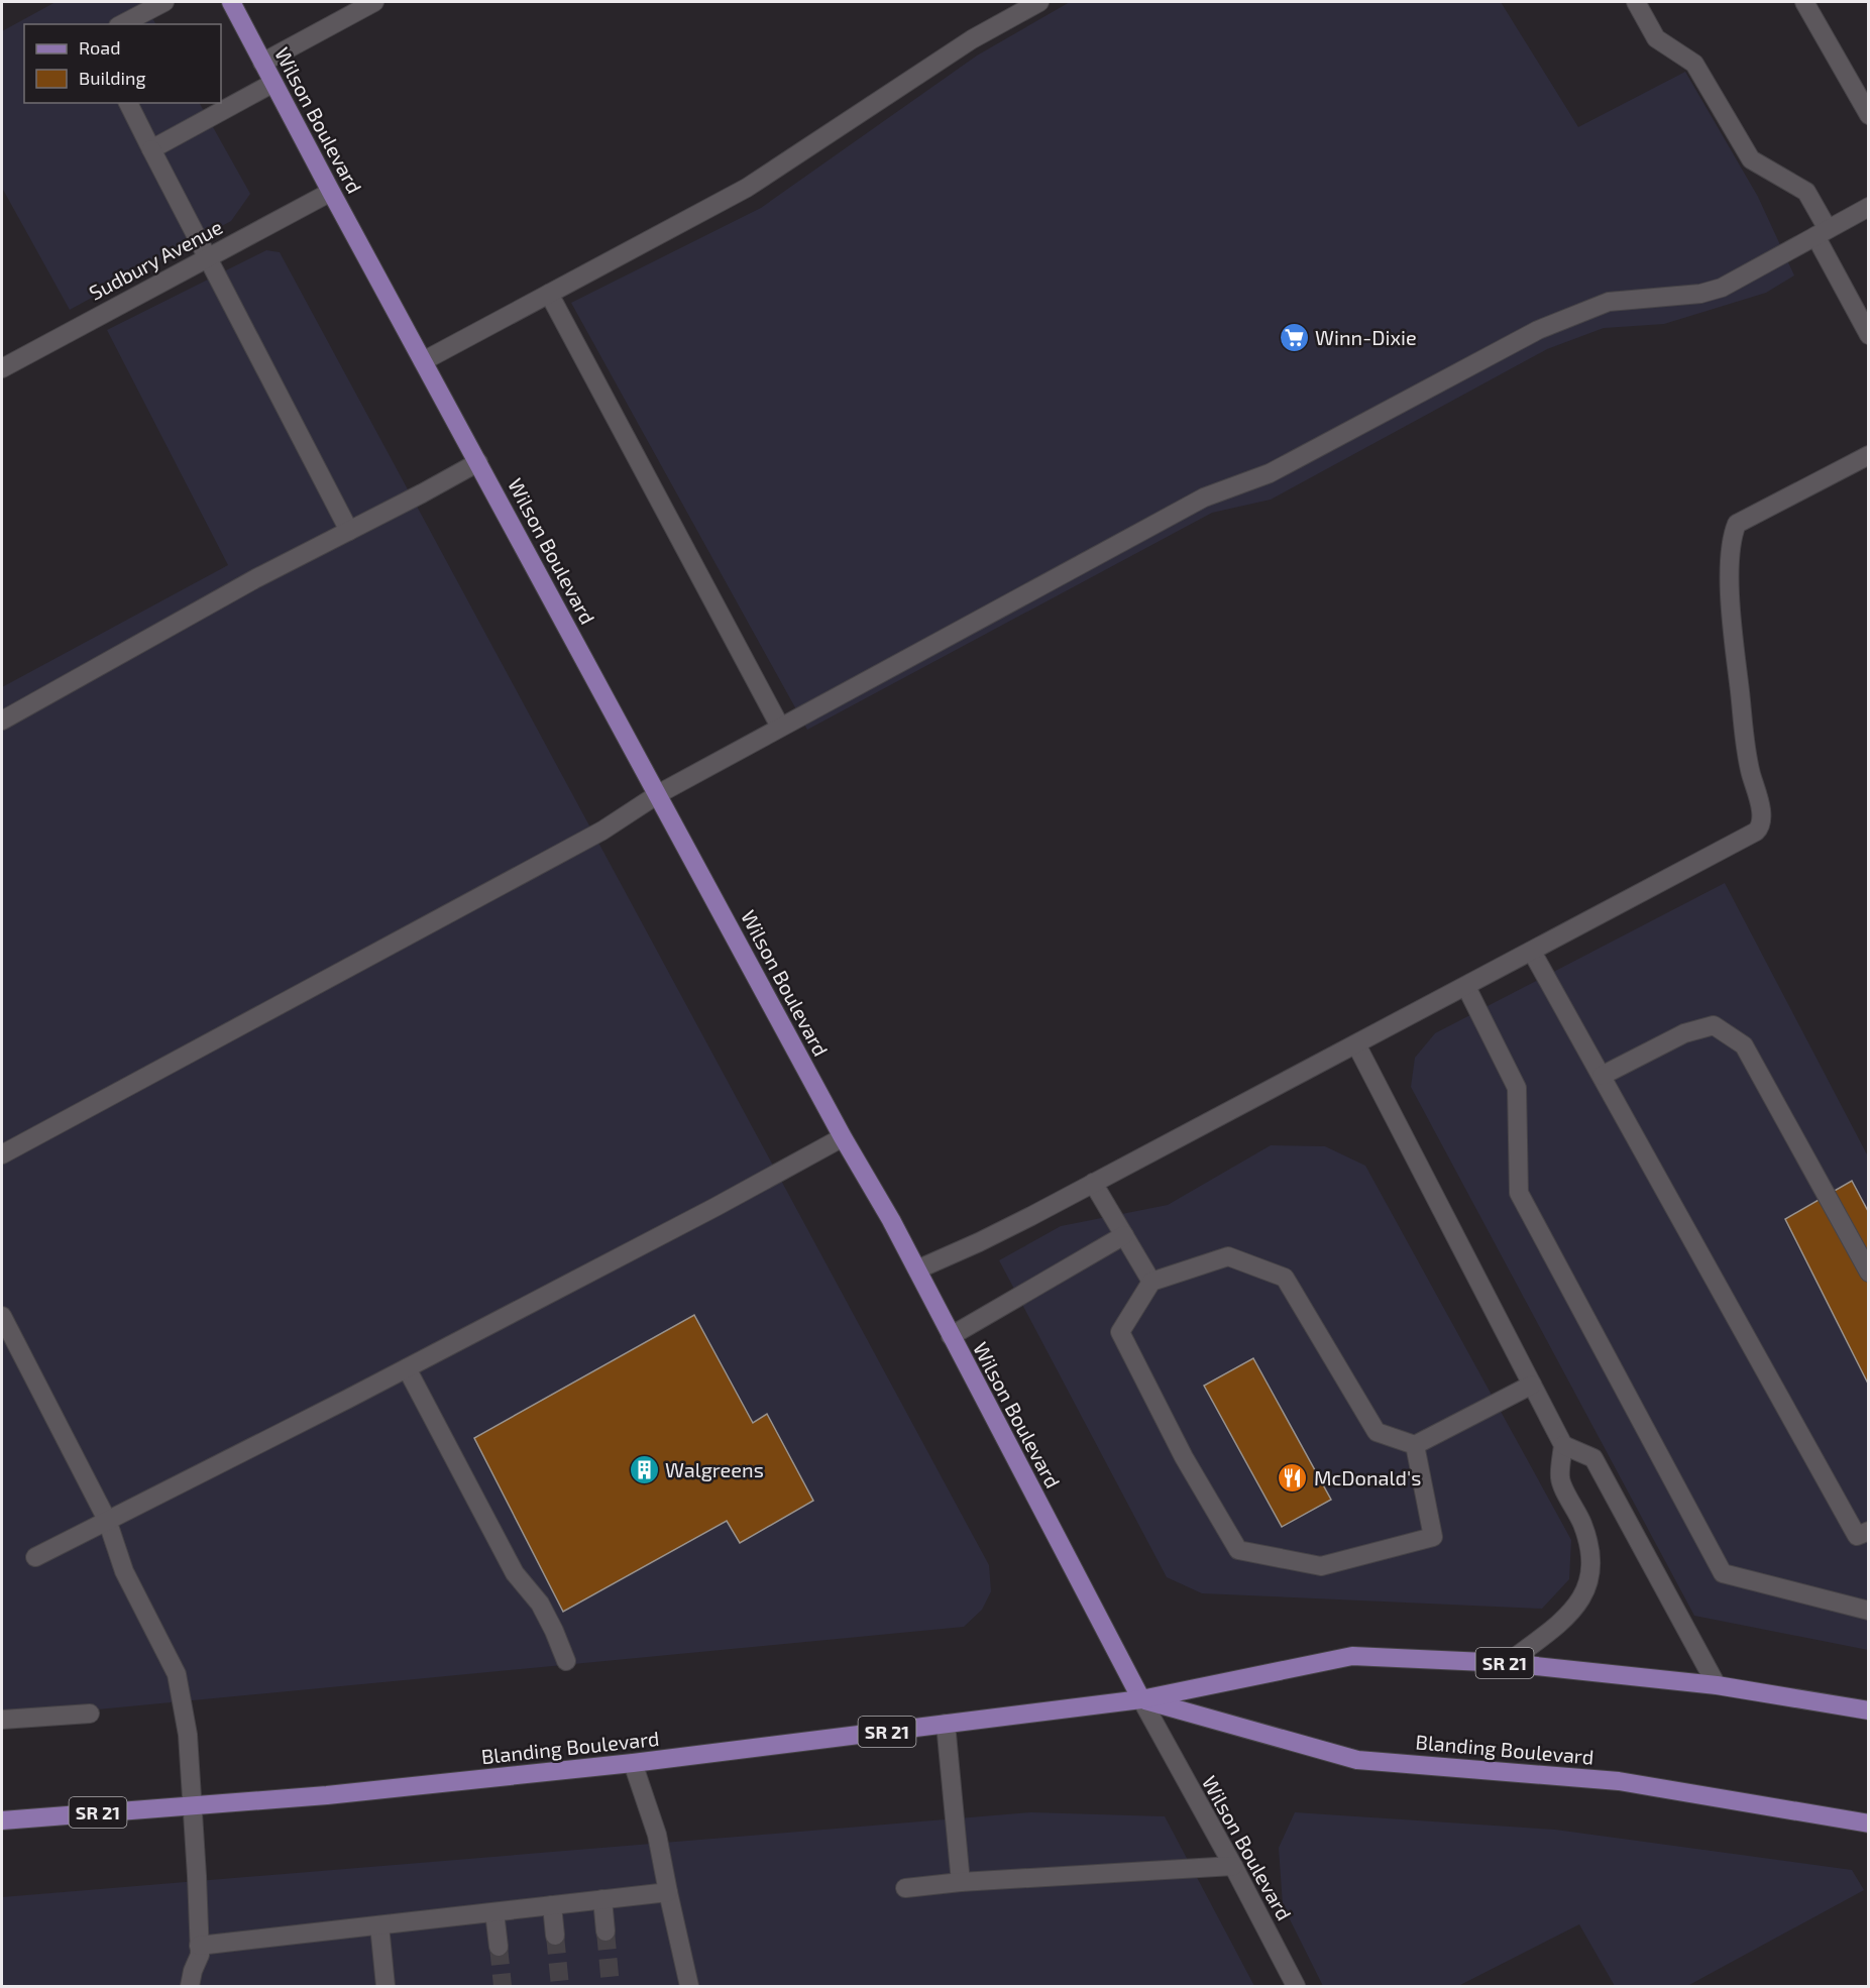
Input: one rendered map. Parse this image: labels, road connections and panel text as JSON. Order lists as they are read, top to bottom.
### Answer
{
  "streets": {
    "main road": ["Wilson Boulevard", "SR 21", "Blanding Boulevard"],
    "street": ["Sudbury Avenue"]
  },
  "crossings": [
    ["Wilson Boulevard", "Sudbury Avenue"],
    ["Wilson Boulevard", "Blanding Boulevard"]
  ],
  "places": {
    "supermarket": ["Winn-Dixie"],
    "building": ["Walgreens"],
    "restaurant": ["McDonald's"]
  },
  "legend": ["Road", "Building"]
}
